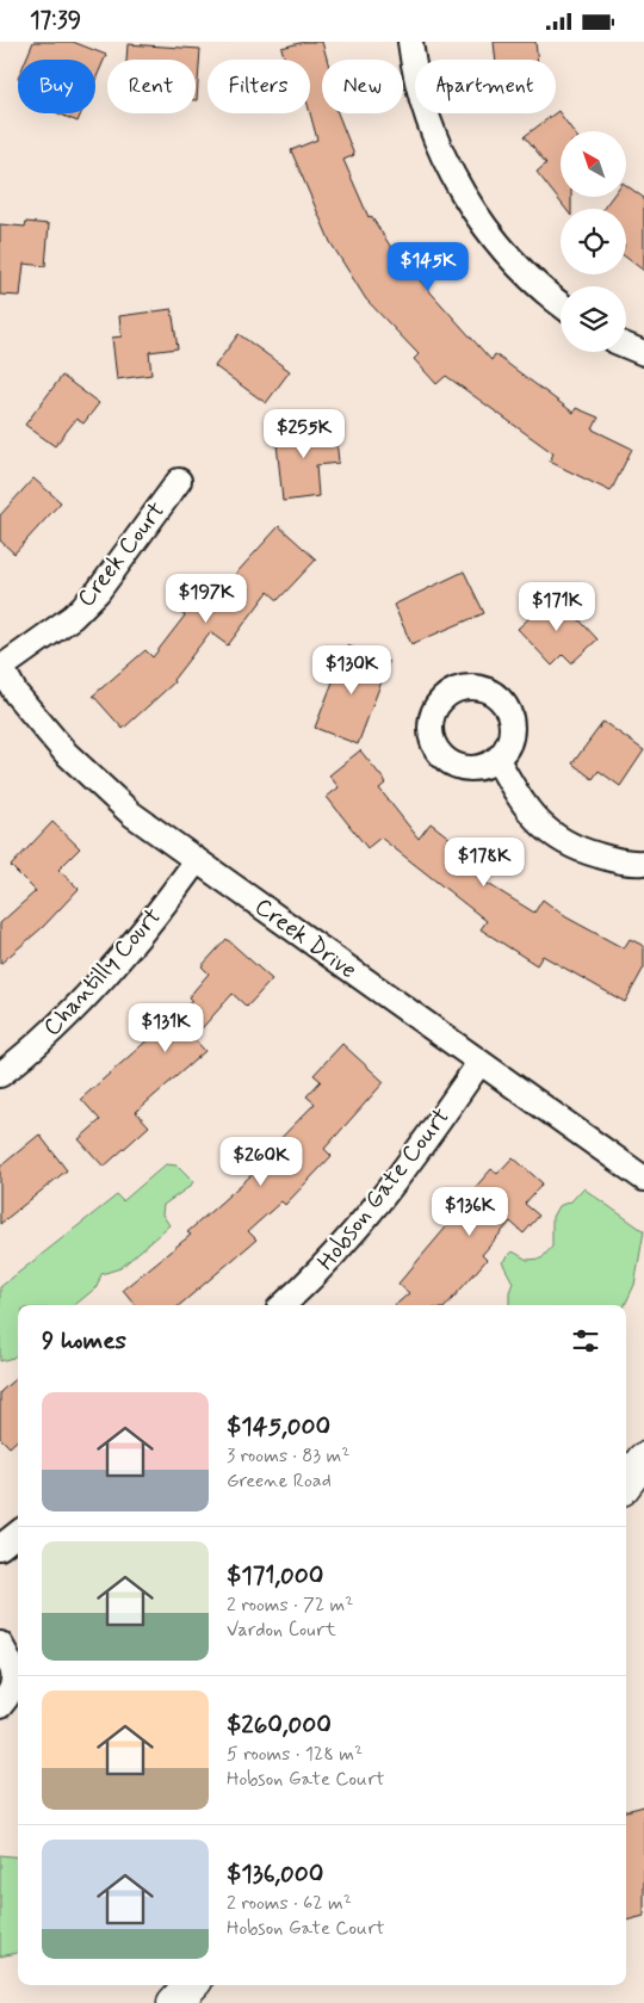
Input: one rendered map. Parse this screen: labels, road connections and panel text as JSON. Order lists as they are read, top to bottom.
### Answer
{
  "streets": {
    "street": [
      "Creek Court",
      "Creek Drive",
      "Chantilly Court",
      "Hobson Gate Court"
    ]
  },
  "crossings": [
    ["Creek Court", "Creek Drive"],
    ["Creek Drive", "Chantilly Court"],
    ["Creek Drive", "Hobson Gate Court"]
  ],
  "north": "top left",
  "page": {
    "status": "17:39",
    "chip": [
      "Buy",
      "Rent",
      "Filters",
      "New",
      "Apartment"
    ],
    "price": [
      "$145K",
      "$255K",
      "$197K",
      "$171K",
      "$130K",
      "$178K",
      "$131K",
      "$260K",
      "$136K"
    ],
    "heading": "9 homes",
    "list": [
      {
        "name": "$145,000",
        "note": "3 rooms · 83 m² · Greene Road"
      },
      {
        "name": "$171,000",
        "note": "2 rooms · 72 m² · Vardon Court"
      },
      {
        "name": "$260,000",
        "note": "5 rooms · 128 m² · Hobson Gate Court"
      },
      {
        "name": "$136,000",
        "note": "2 rooms · 62 m² · Hobson Gate Court"
      }
    ]
  }
}
